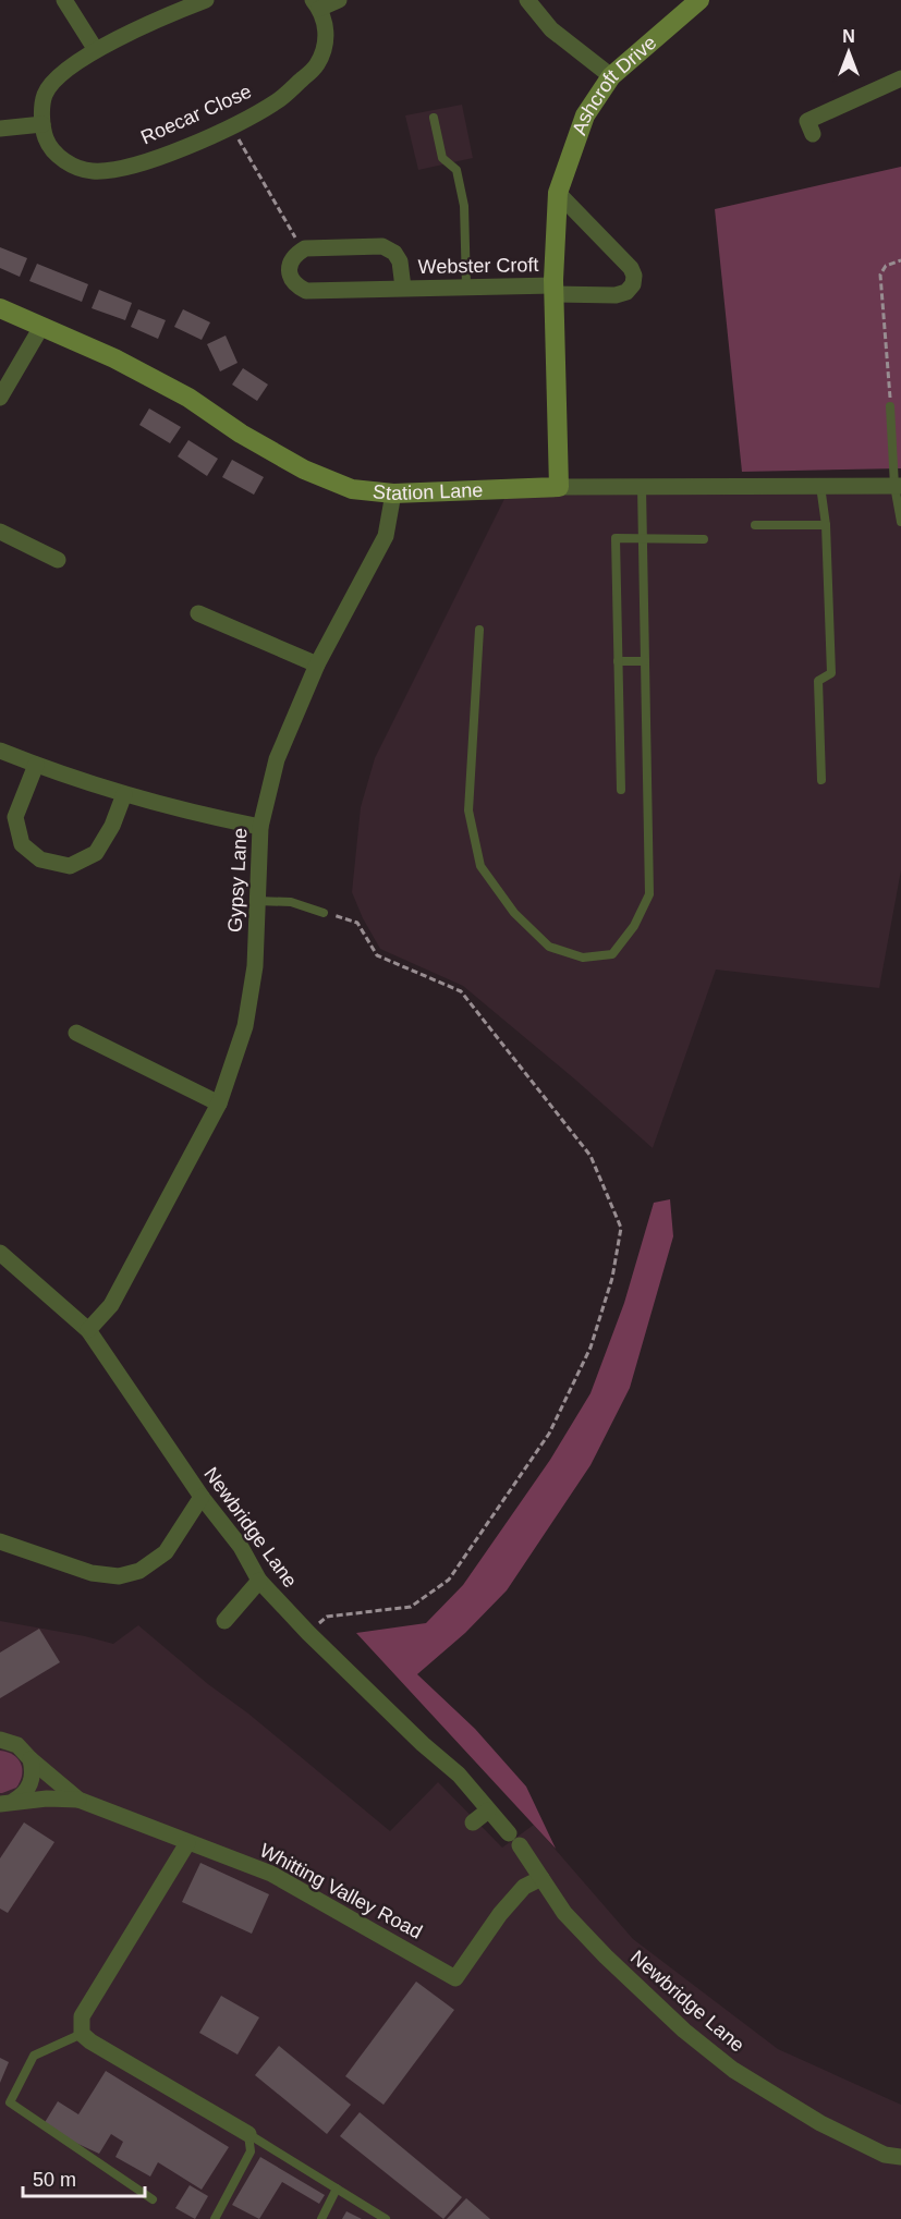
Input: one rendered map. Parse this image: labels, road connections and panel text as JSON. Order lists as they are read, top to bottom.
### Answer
{
  "streets": {
    "street": [
      "Ashcroft Drive",
      "Roecar Close",
      "Webster Croft",
      "Station Lane",
      "Gypsy Lane",
      "Newbridge Lane",
      "Whitting Valley Road"
    ]
  },
  "crossings": [
    ["Ashcroft Drive", "Webster Croft"],
    ["Ashcroft Drive", "Station Lane"],
    ["Station Lane", "Gypsy Lane"],
    ["Gypsy Lane", "Newbridge Lane"],
    ["Newbridge Lane", "Whitting Valley Road"]
  ],
  "scale_bar": "50 m",
  "north": "top"
}
